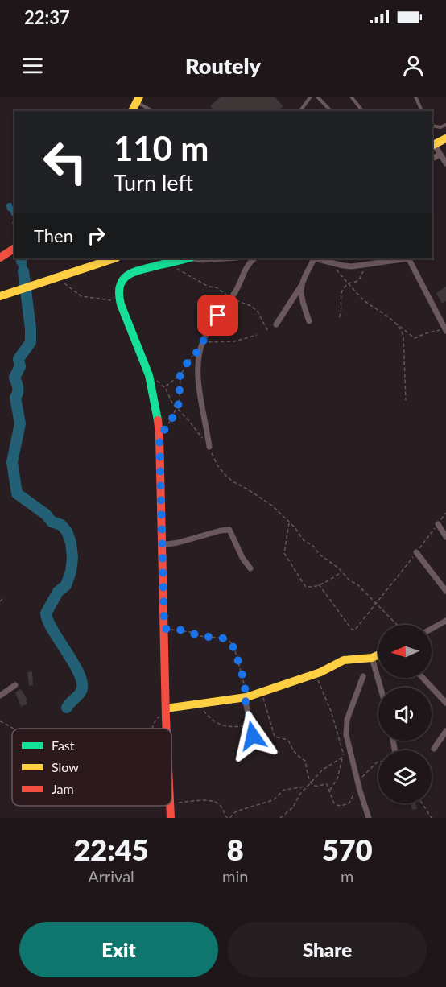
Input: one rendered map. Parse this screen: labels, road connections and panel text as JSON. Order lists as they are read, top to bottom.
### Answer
{
  "legend": ["Fast", "Slow", "Jam"],
  "north": "left",
  "page": {
    "status": "22:37",
    "header": "Routely",
    "turn": ["110 m", "Turn left"],
    "then": "Then",
    "eta": [
      "22:45",
      "Arrival",
      "8",
      "min",
      "570",
      "m"
    ],
    "buttons": ["Exit", "Share"]
  }
}
